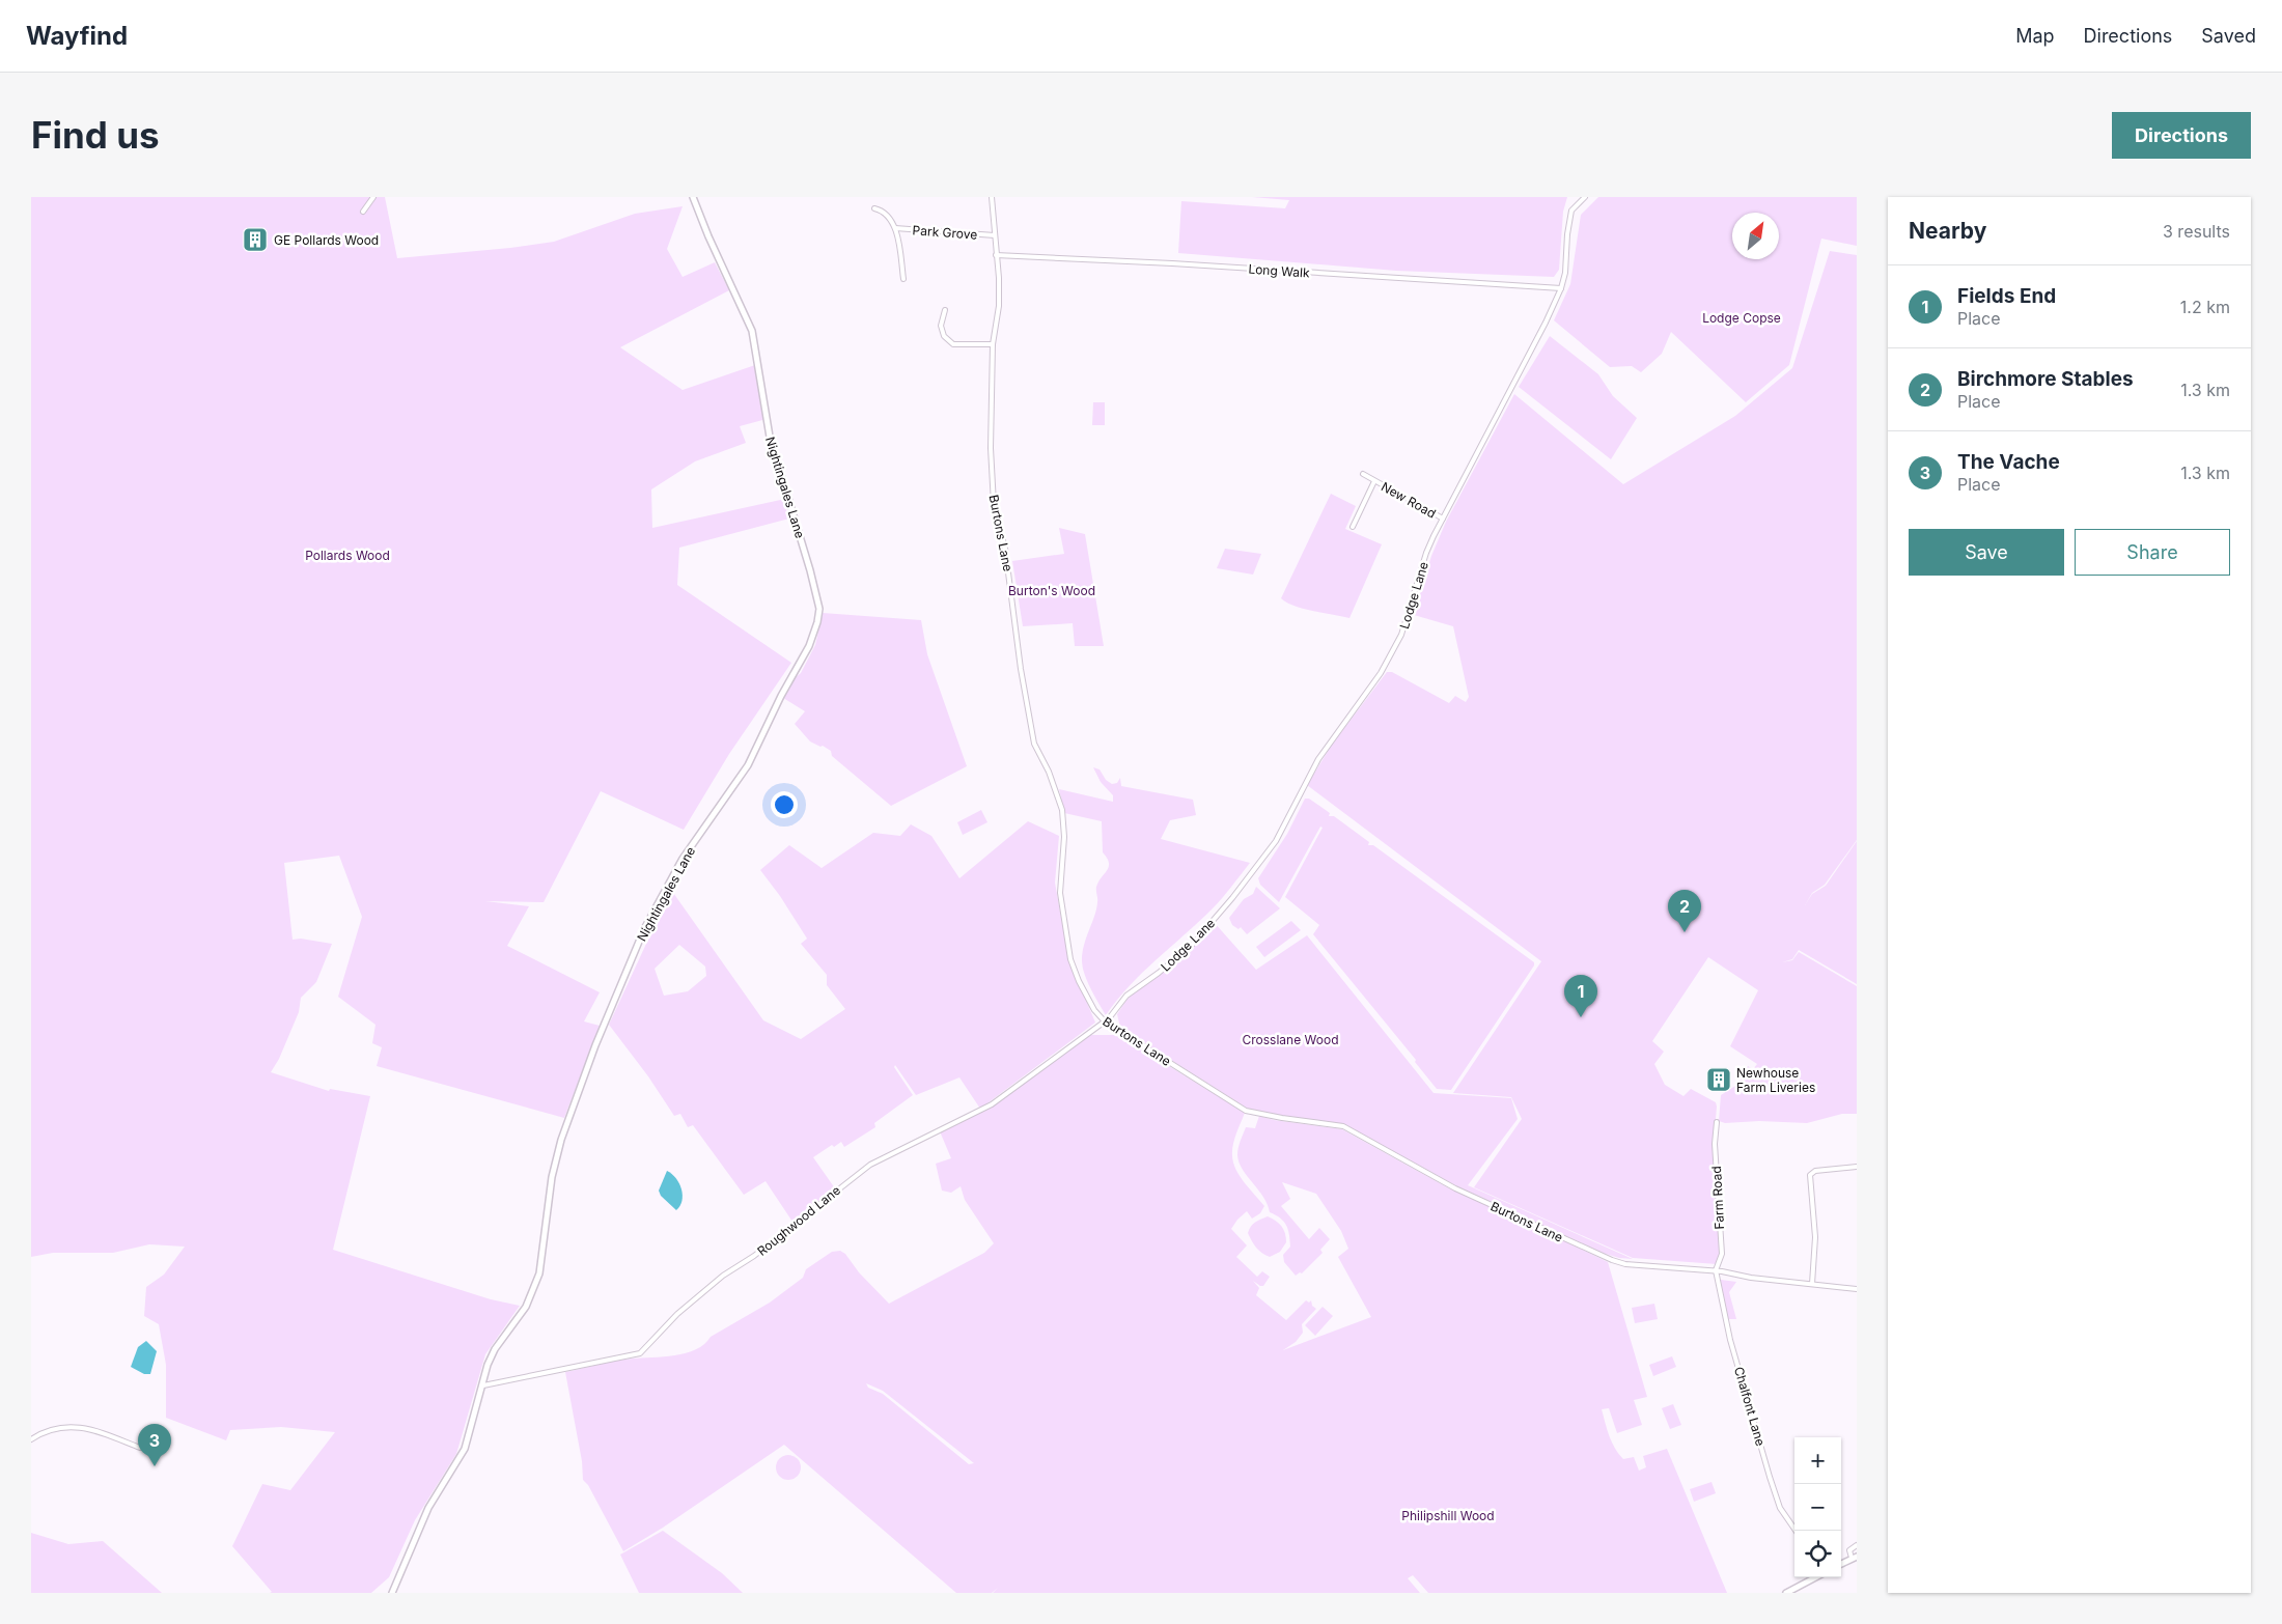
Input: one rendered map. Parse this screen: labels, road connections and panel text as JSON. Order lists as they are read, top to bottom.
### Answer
{
  "streets": {
    "main road": ["Nightingales Lane"],
    "street": [
      "Park Grove",
      "Long Walk",
      "New Road",
      "Burtons Lane",
      "Lodge Lane",
      "Farm Road",
      "Roughwood Lane",
      "Chalfont Lane"
    ]
  },
  "crossings": [
    ["Park Grove", "Burtons Lane"],
    ["Long Walk", "Burtons Lane"],
    ["Long Walk", "Lodge Lane"],
    ["Nightingales Lane", "Roughwood Lane"],
    ["New Road", "Lodge Lane"],
    ["Burtons Lane", "Lodge Lane"],
    ["Burtons Lane", "Farm Road"],
    ["Burtons Lane", "Roughwood Lane"],
    ["Burtons Lane", "Chalfont Lane"],
    ["Lodge Lane", "Roughwood Lane"],
    ["Farm Road", "Chalfont Lane"]
  ],
  "parks": [
    "Lodge Copse",
    "Pollards Wood",
    "Burton's Wood",
    "Crosslane Wood",
    "Philipshill Wood"
  ],
  "places": {
    "building": ["GE Pollards Wood", "Newhouse Farm Liveries"]
  },
  "north": "top right",
  "page": {
    "header": "Wayfind",
    "nav": ["Map", "Directions", "Saved"],
    "buttons": [
      "Directions",
      ["Save", "Share"]
    ],
    "title": "Find us",
    "heading": ["Nearby", "3 results"],
    "list": [
      {
        "mark": "1",
        "name": "Fields End",
        "note": "Place",
        "value": "1.2 km"
      },
      {
        "mark": "2",
        "name": "Birchmore Stables",
        "note": "Place",
        "value": "1.3 km"
      },
      {
        "mark": "3",
        "name": "The Vache",
        "note": "Place",
        "value": "1.3 km"
      }
    ],
    "pins": ["2", "1", "3"],
    "map_buttons": ["+", "−"]
  }
}
